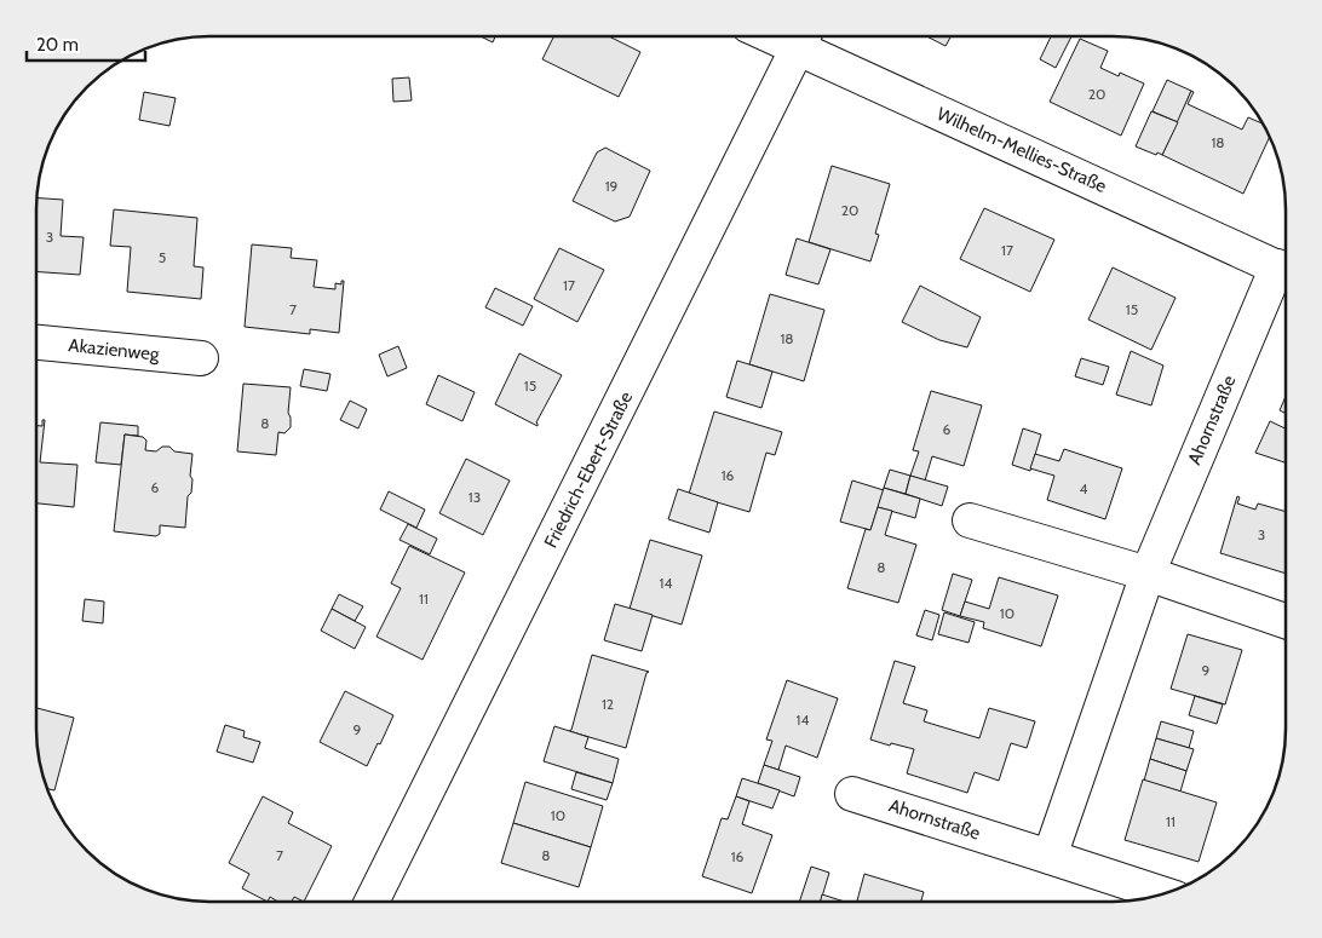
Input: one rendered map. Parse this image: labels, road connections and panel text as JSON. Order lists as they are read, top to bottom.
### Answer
{
  "streets": {
    "street": [
      "Wilhelm-Mellies-Straße",
      "Akazienweg",
      "Ahornstraße",
      "Friedrich-Ebert-Straße"
    ]
  },
  "crossings": [
    ["Wilhelm-Mellies-Straße", "Friedrich-Ebert-Straße"]
  ],
  "house_numbers": [
    "20",
    "18",
    "19",
    "20",
    "3",
    "17",
    "5",
    "17",
    "7",
    "15",
    "18",
    "15",
    "8",
    "6",
    "16",
    "6",
    "4",
    "13",
    "3",
    "8",
    "14",
    "11",
    "10",
    "9",
    "12",
    "14",
    "9",
    "10",
    "11",
    "7",
    "8",
    "16"
  ],
  "scale_bar": "20 m"
}
